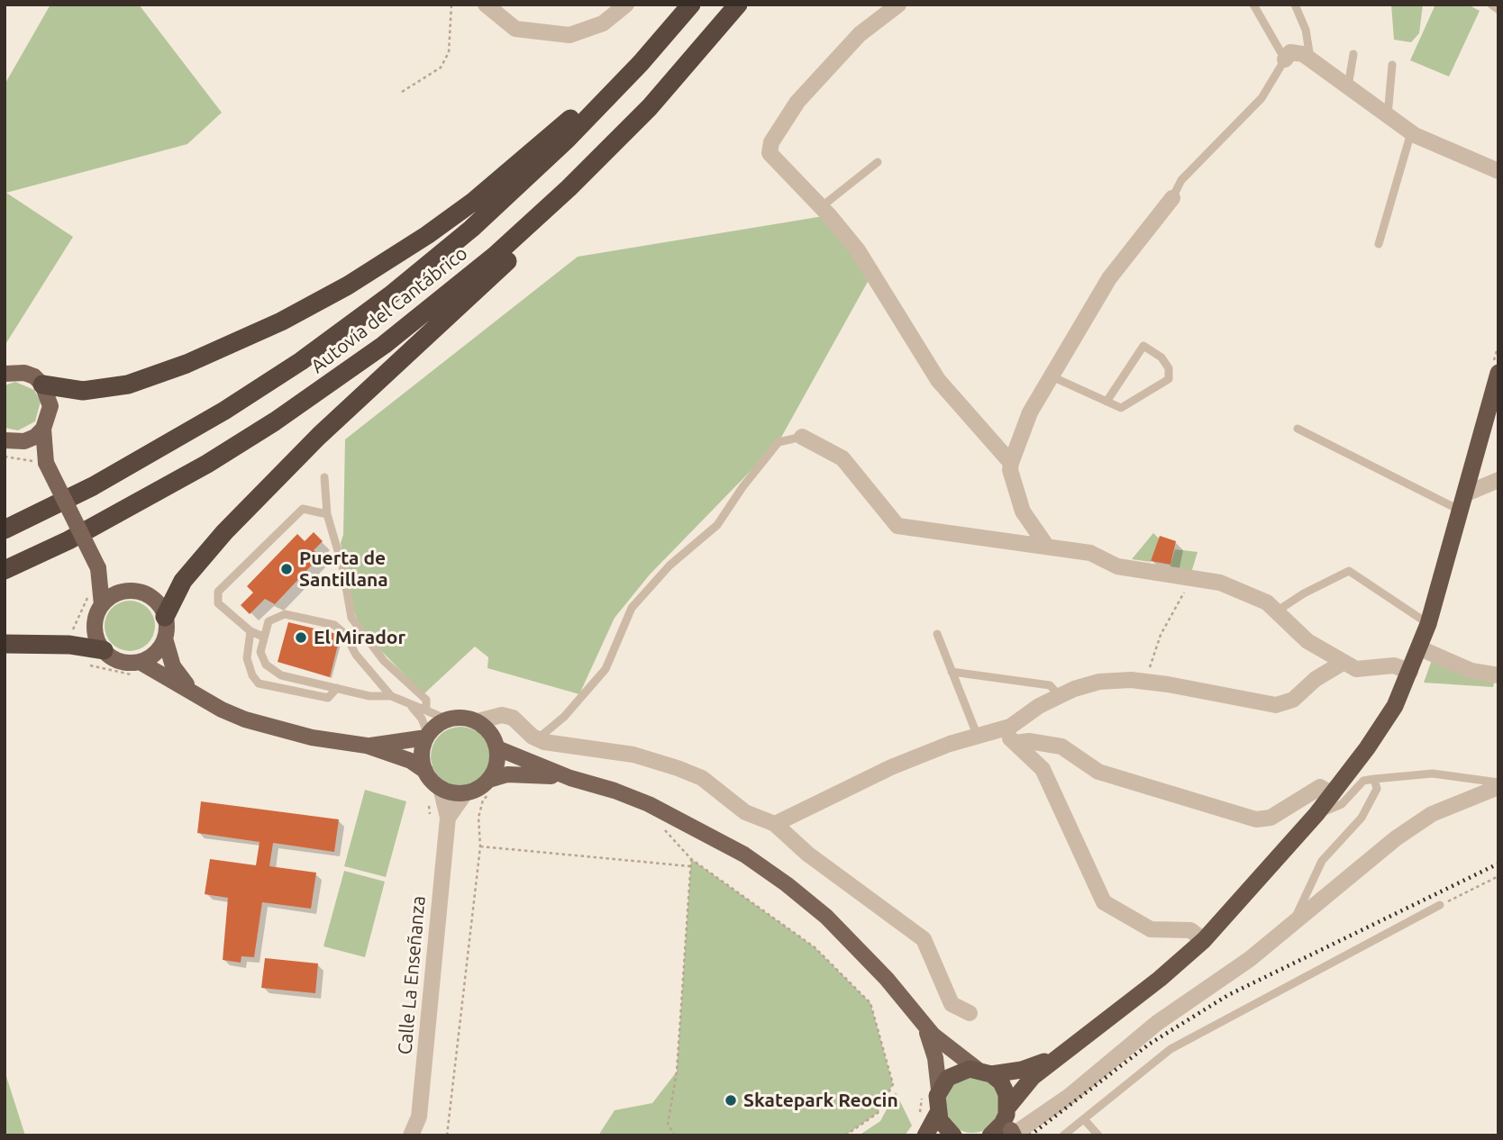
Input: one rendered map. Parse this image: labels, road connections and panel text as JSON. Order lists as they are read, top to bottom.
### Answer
{
  "streets": {
    "highway": ["Autovía del Cantábrico"],
    "street": ["Calle La Enseñanza"]
  },
  "places": ["Puerta de Santillana", "El Mirador", "Skatepark Reocin"]
}
